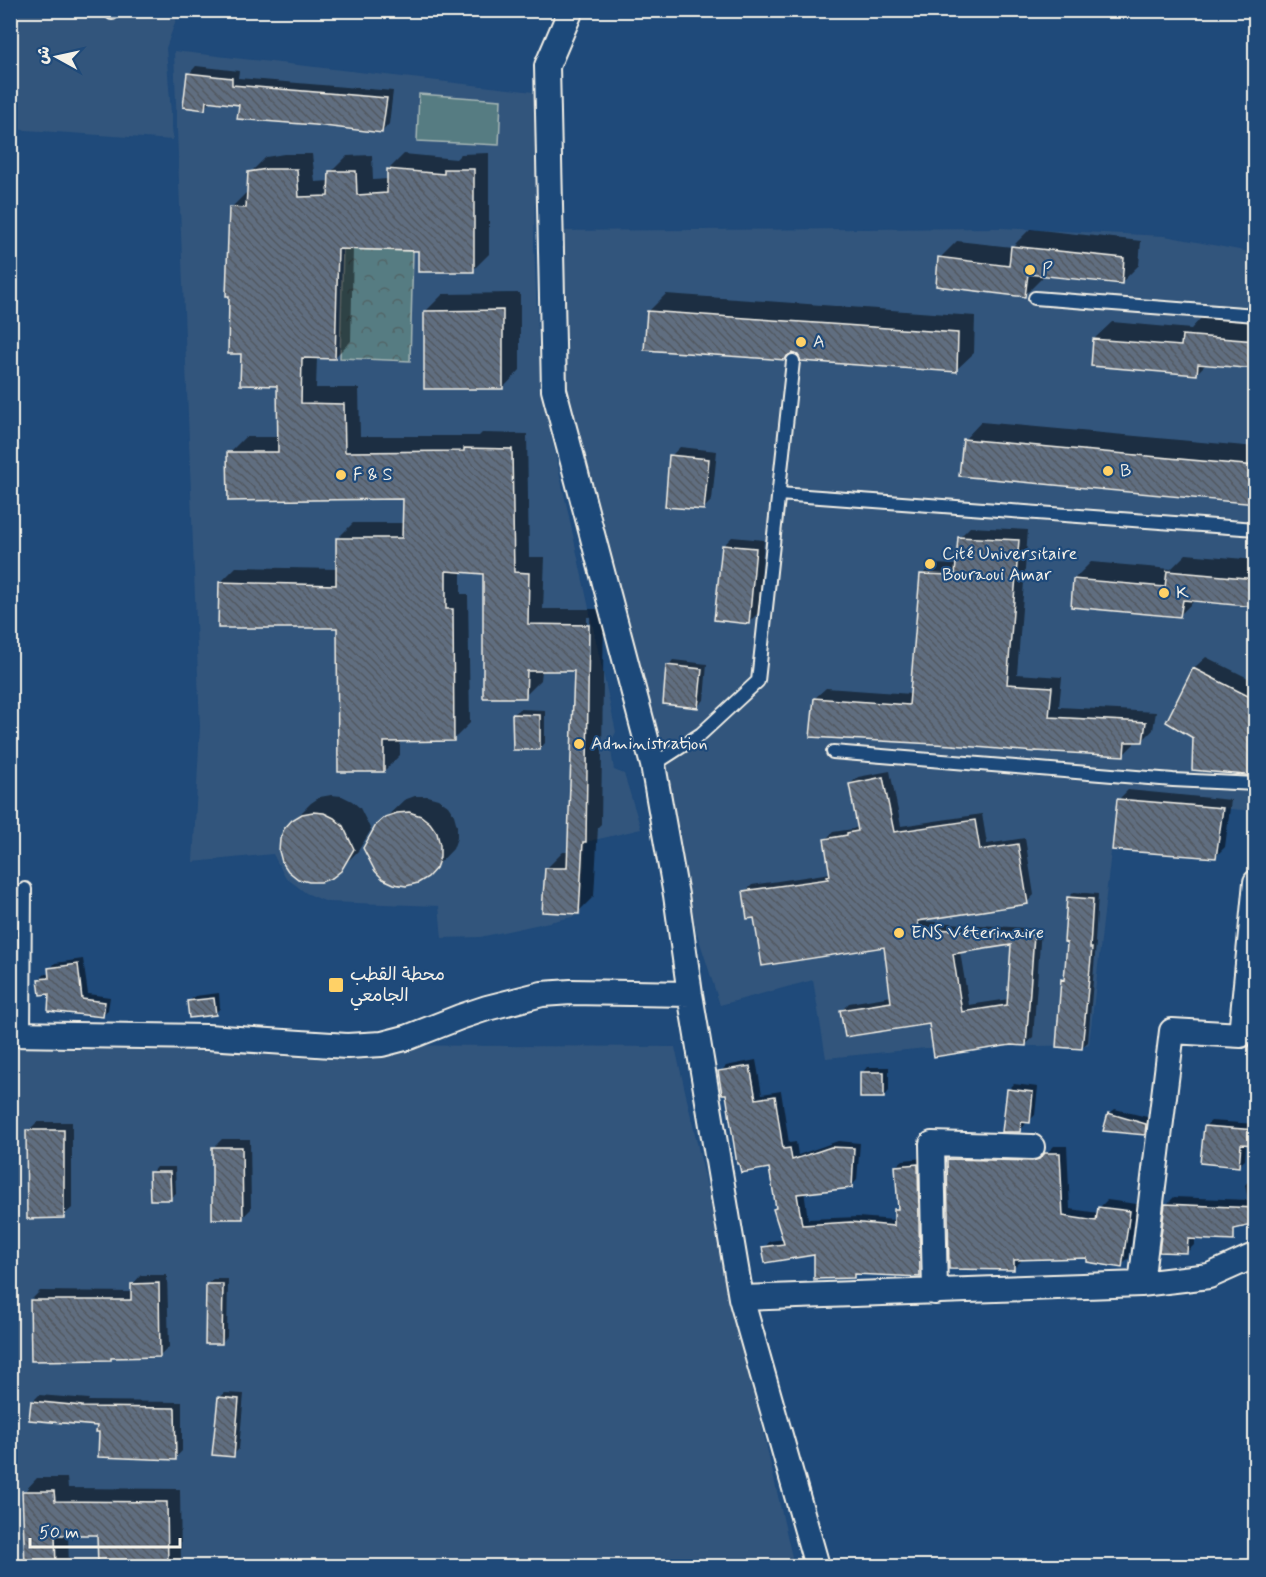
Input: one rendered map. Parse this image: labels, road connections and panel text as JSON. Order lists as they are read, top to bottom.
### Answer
{
  "places": {
    "other": [
      "P",
      "A",
      "B",
      "F & S",
      "Cité Universitaire Bouraoui Amar",
      "K",
      "Administration",
      "ENS Véterinaire"
    ],
    "transit": ["محطة القطب الجامعي"]
  },
  "scale_bar": "50 m",
  "north": "left"
}
